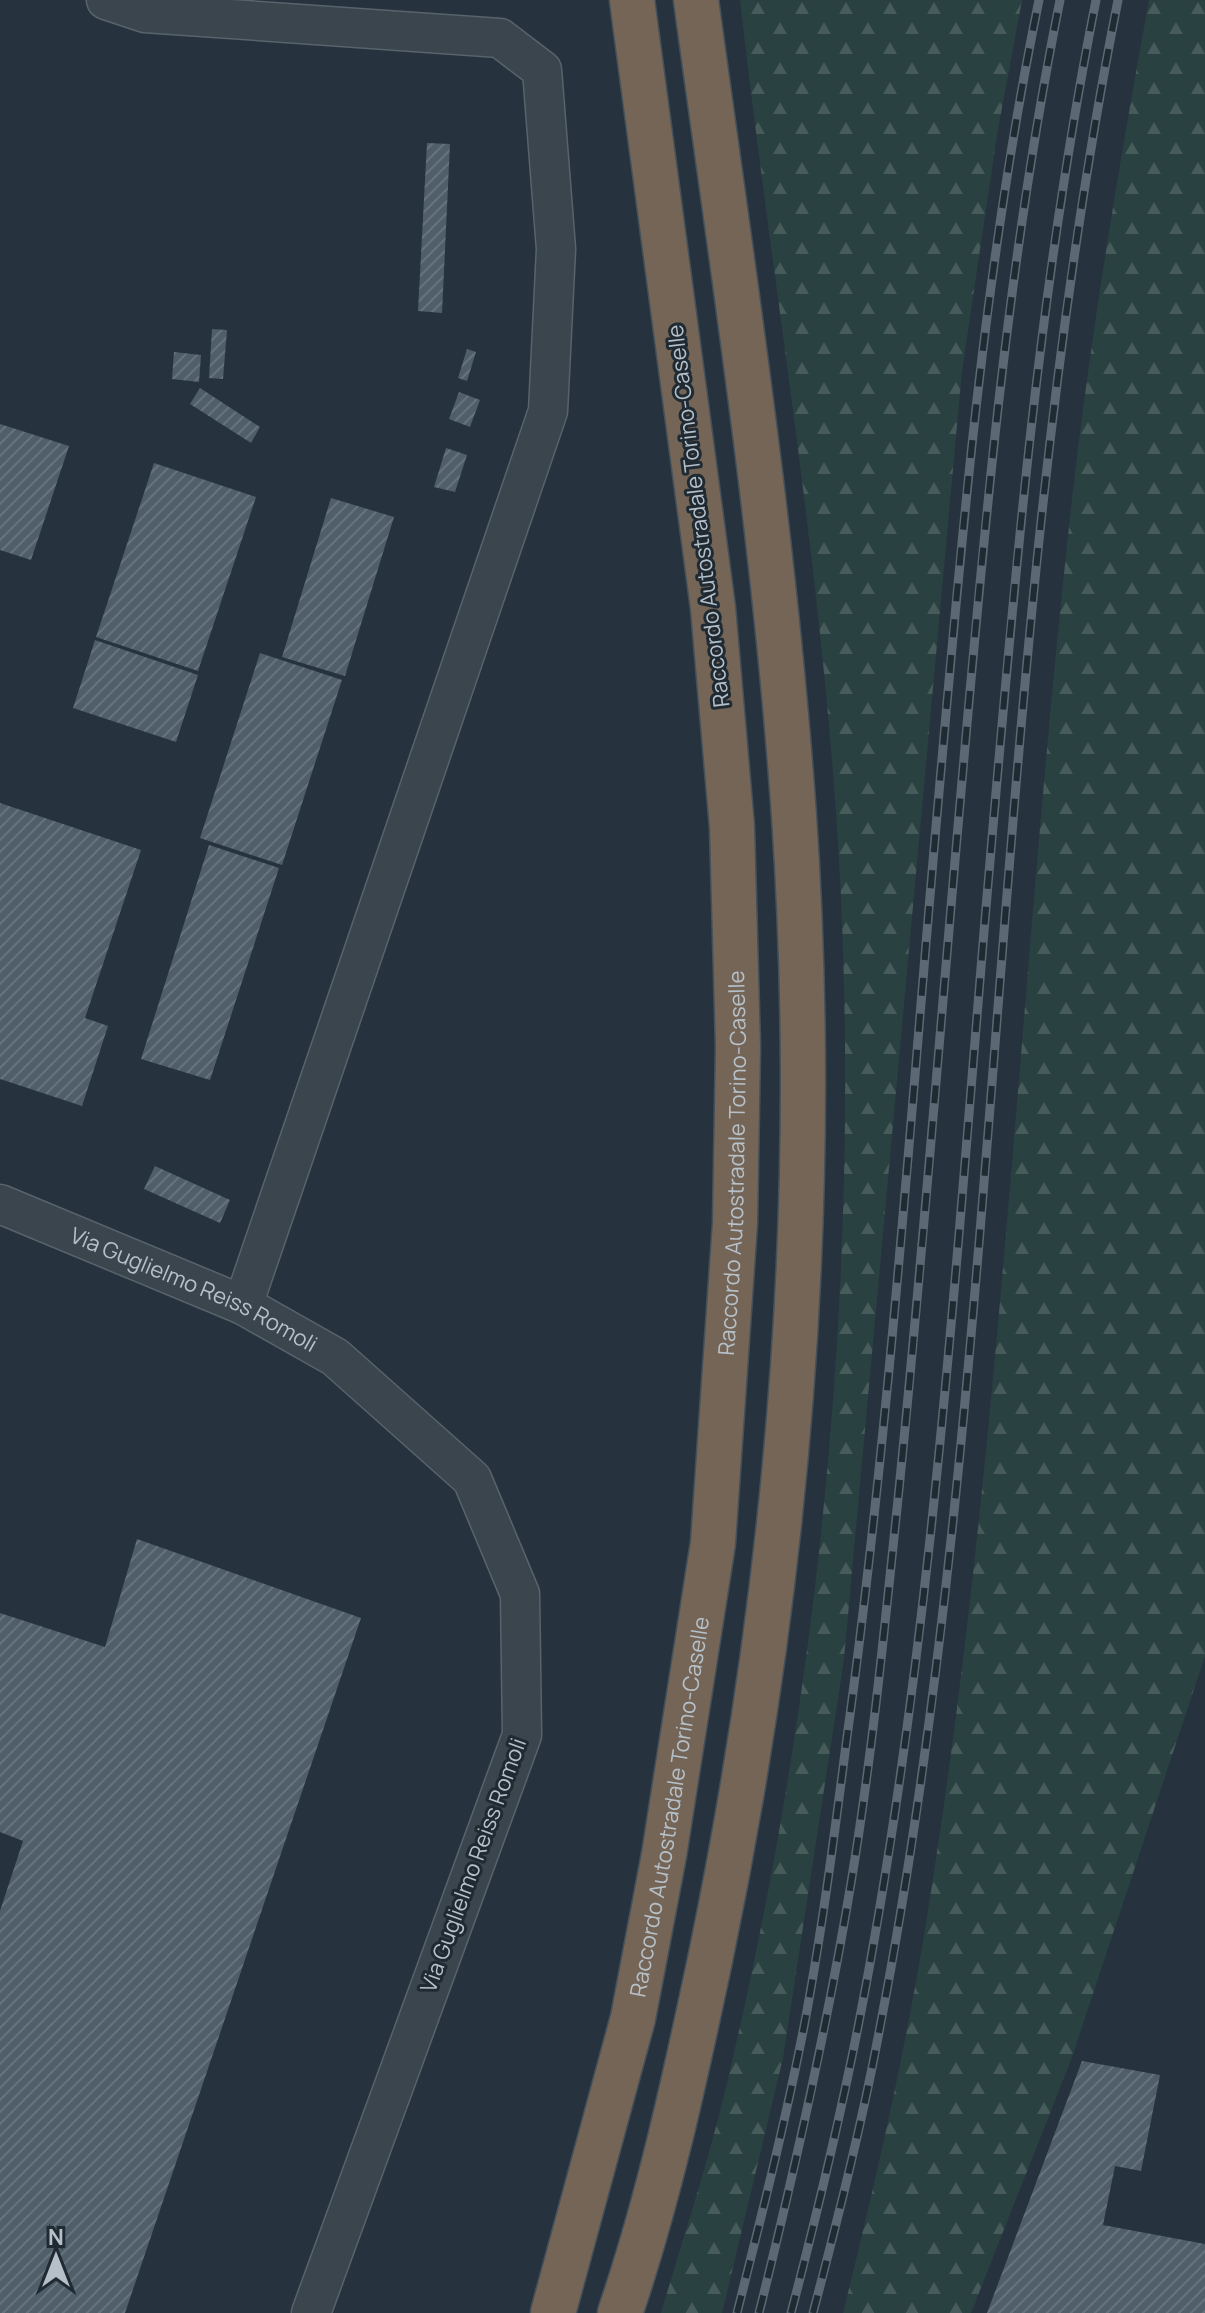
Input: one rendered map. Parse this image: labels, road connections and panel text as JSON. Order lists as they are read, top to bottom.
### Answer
{
  "streets": {
    "highway": ["Raccordo Autostradale Torino-Caselle"],
    "street": ["Via Guglielmo Reiss Romoli"]
  },
  "north": "top"
}
